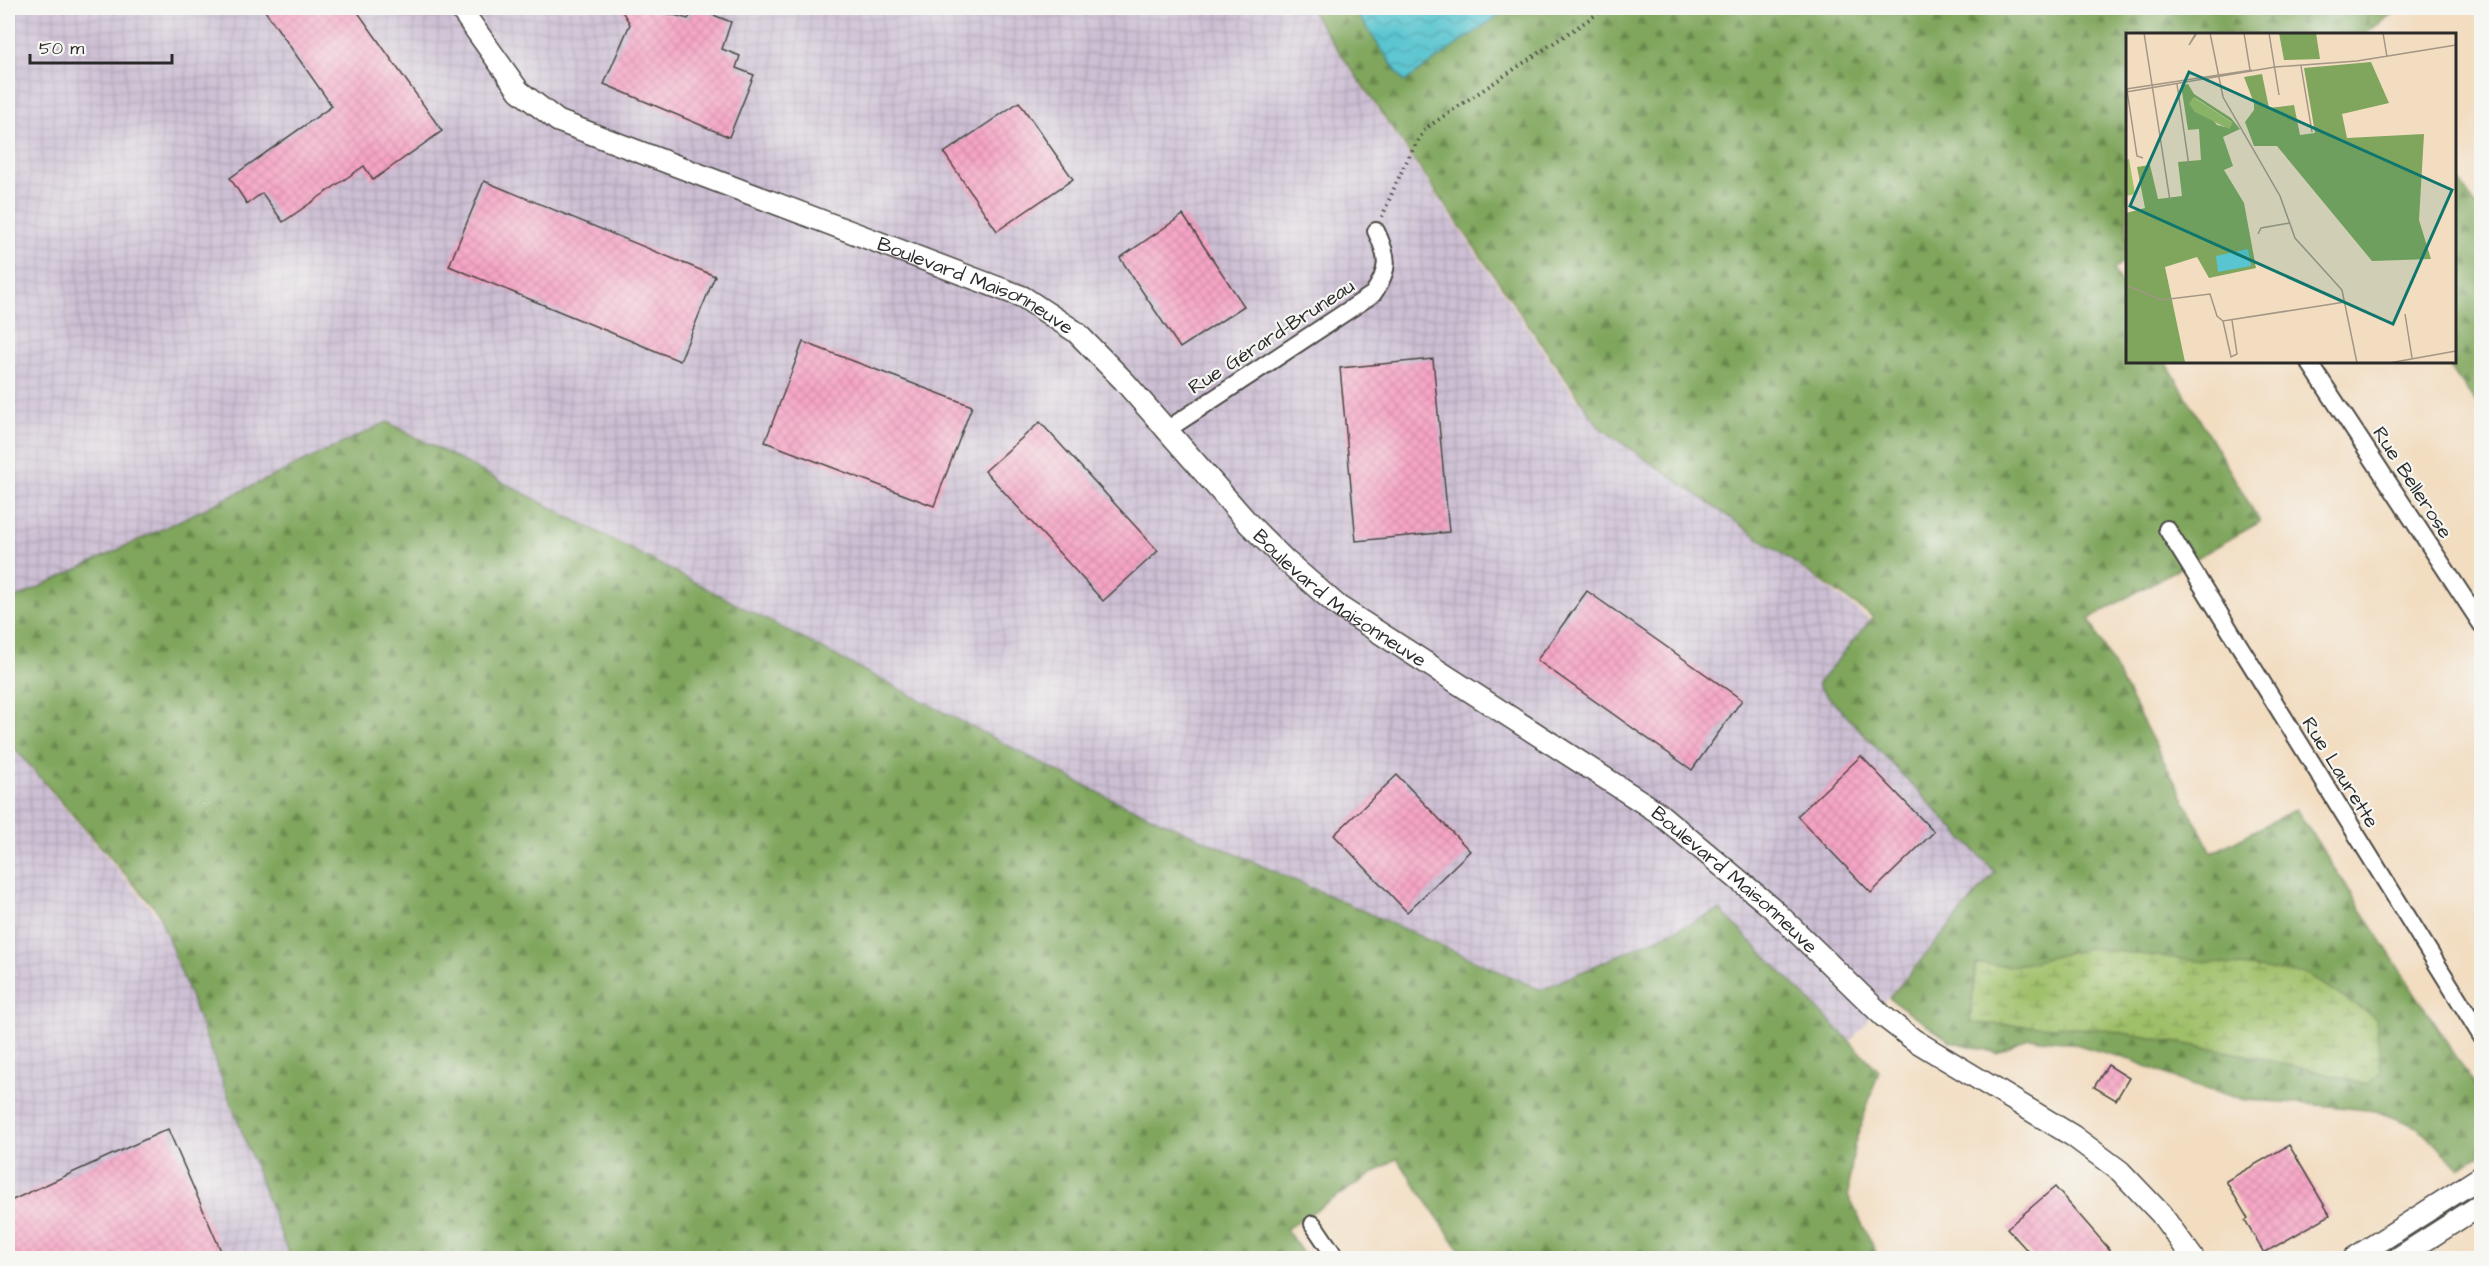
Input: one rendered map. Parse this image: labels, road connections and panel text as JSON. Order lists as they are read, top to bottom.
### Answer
{
  "streets": {
    "street": [
      "Boulevard Maisonneuve",
      "Rue Gérard-Bruneau",
      "Rue Bellerose",
      "Rue Laurette"
    ]
  },
  "crossings": [
    ["Boulevard Maisonneuve", "Rue Gérard-Bruneau"]
  ],
  "scale_bar": "50 m"
}
